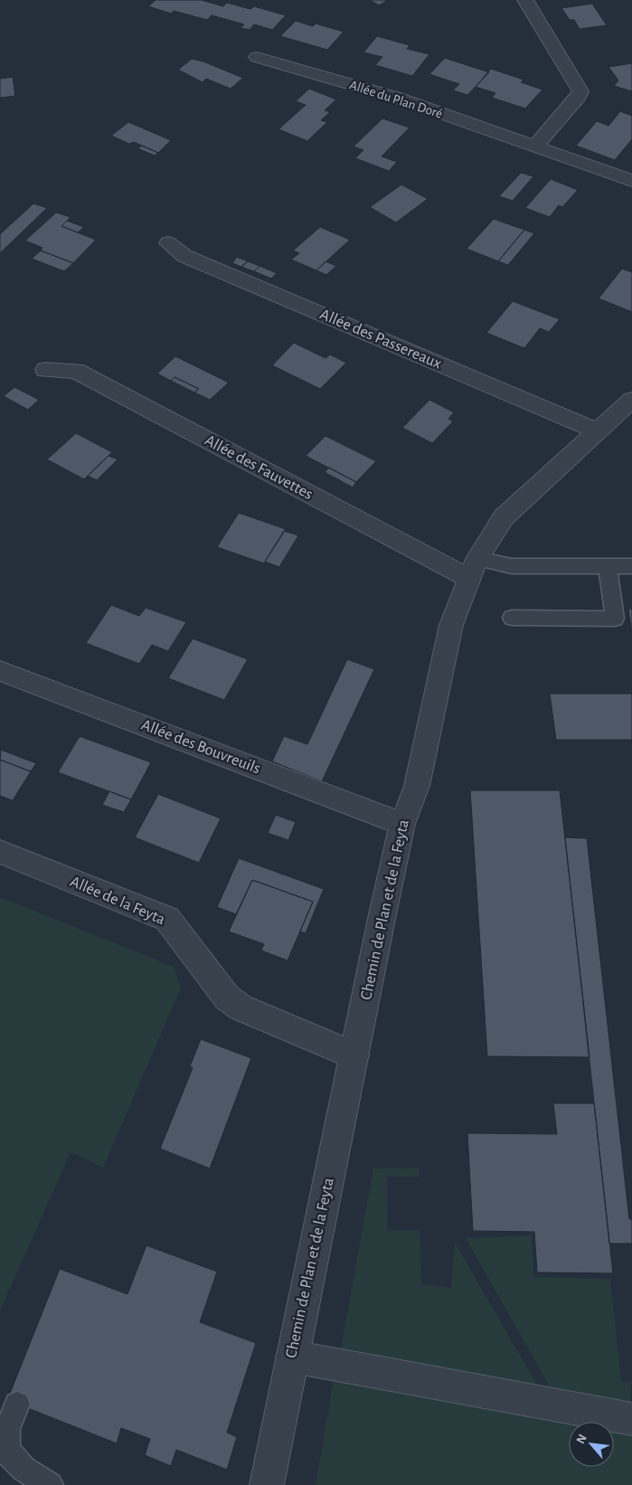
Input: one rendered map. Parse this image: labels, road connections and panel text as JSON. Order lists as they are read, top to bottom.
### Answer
{
  "streets": {
    "street": [
      "Allée du Plan Doré",
      "Allée des Passereaux",
      "Allée des Fauvettes",
      "Allée des Bouvreuils",
      "Allée de la Feyta",
      "Chemin de Plan et de la Feyta"
    ]
  },
  "crossings": [
    ["Allée des Passereaux", "Chemin de Plan et de la Feyta"],
    ["Allée des Fauvettes", "Chemin de Plan et de la Feyta"],
    ["Allée des Bouvreuils", "Chemin de Plan et de la Feyta"],
    ["Allée de la Feyta", "Chemin de Plan et de la Feyta"]
  ],
  "north": "top left"
}
